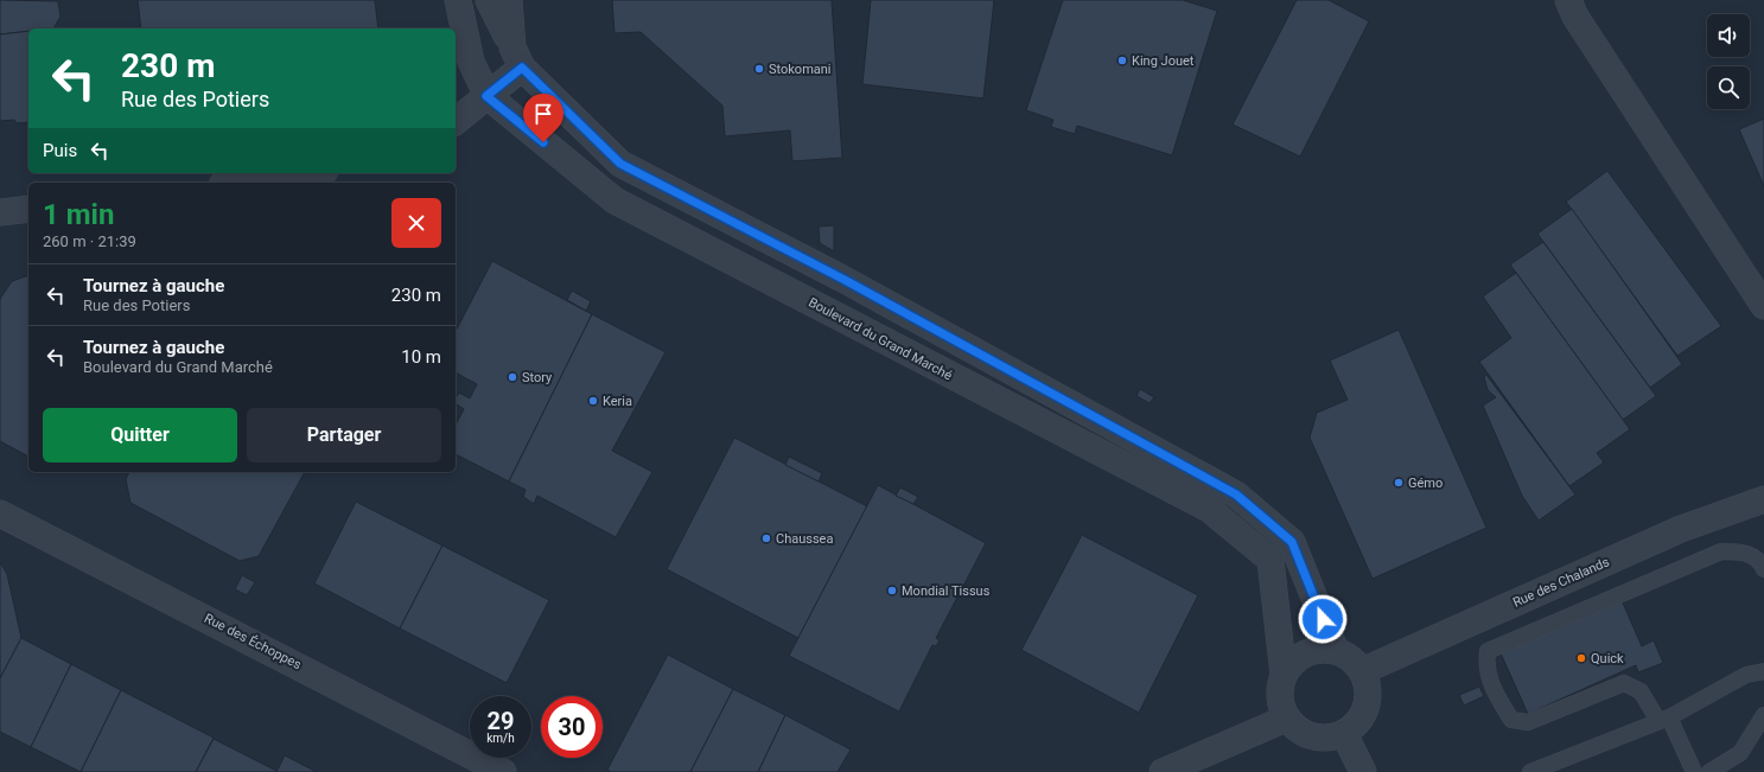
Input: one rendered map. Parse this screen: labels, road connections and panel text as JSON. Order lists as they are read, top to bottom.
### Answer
{
  "streets": {
    "street": ["Boulevard du Grand Marché", "Rue des Chalands", "Rue des Échoppes"]
  },
  "crossings": [
    ["Boulevard du Grand Marché", "Rue des Chalands"]
  ],
  "places": [
    "King Jouet",
    "Stokomani",
    "Story",
    "Keria",
    "Gémo",
    "Chaussea",
    "Mondial Tissus",
    "Quick"
  ],
  "page": {
    "turn": ["230 m", "Rue des Potiers"],
    "then": "Puis",
    "heading": ["1 min", "260 m · 21:39"],
    "list": [
      {
        "name": "Tournez à gauche",
        "note": "Rue des Potiers",
        "value": "230 m"
      },
      {
        "name": "Tournez à gauche",
        "note": "Boulevard du Grand Marché",
        "value": "10 m"
      }
    ],
    "buttons": ["Quitter", "Partager"],
    "speed": "29 km/h",
    "limit": "30"
  }
}
